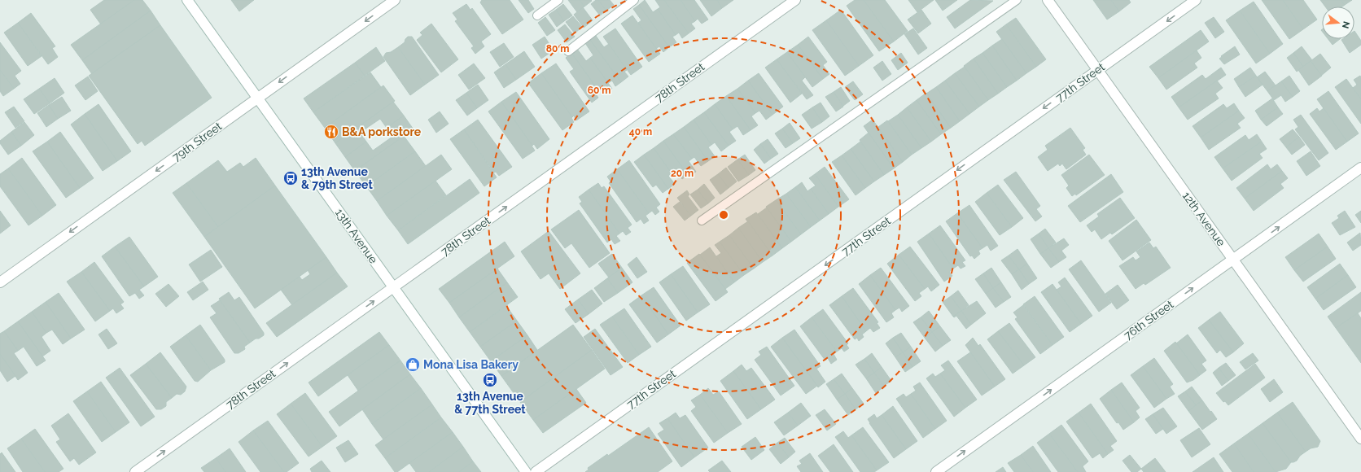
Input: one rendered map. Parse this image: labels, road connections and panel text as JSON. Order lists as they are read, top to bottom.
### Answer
{
  "streets": {
    "street": [
      "78th Street",
      "77th Street",
      "79th Street",
      "12th Avenue",
      "13th Avenue",
      "76th Street"
    ]
  },
  "crossings": [
    ["78th Street", "13th Avenue"],
    ["77th Street", "12th Avenue"],
    ["79th Street", "13th Avenue"],
    ["12th Avenue", "76th Street"]
  ],
  "one_way": [
    "78th Street",
    "77th Street",
    "79th Street",
    "76th Street"
  ],
  "places": {
    "restaurant": ["B&A porkstore"],
    "bus stop": ["13th Avenue & 79th Street", "13th Avenue & 77th Street"],
    "shop": ["Mona Lisa Bakery"]
  },
  "north": "right",
  "rings": [
    "80 m",
    "60 m",
    "40 m",
    "20 m"
  ]
}
